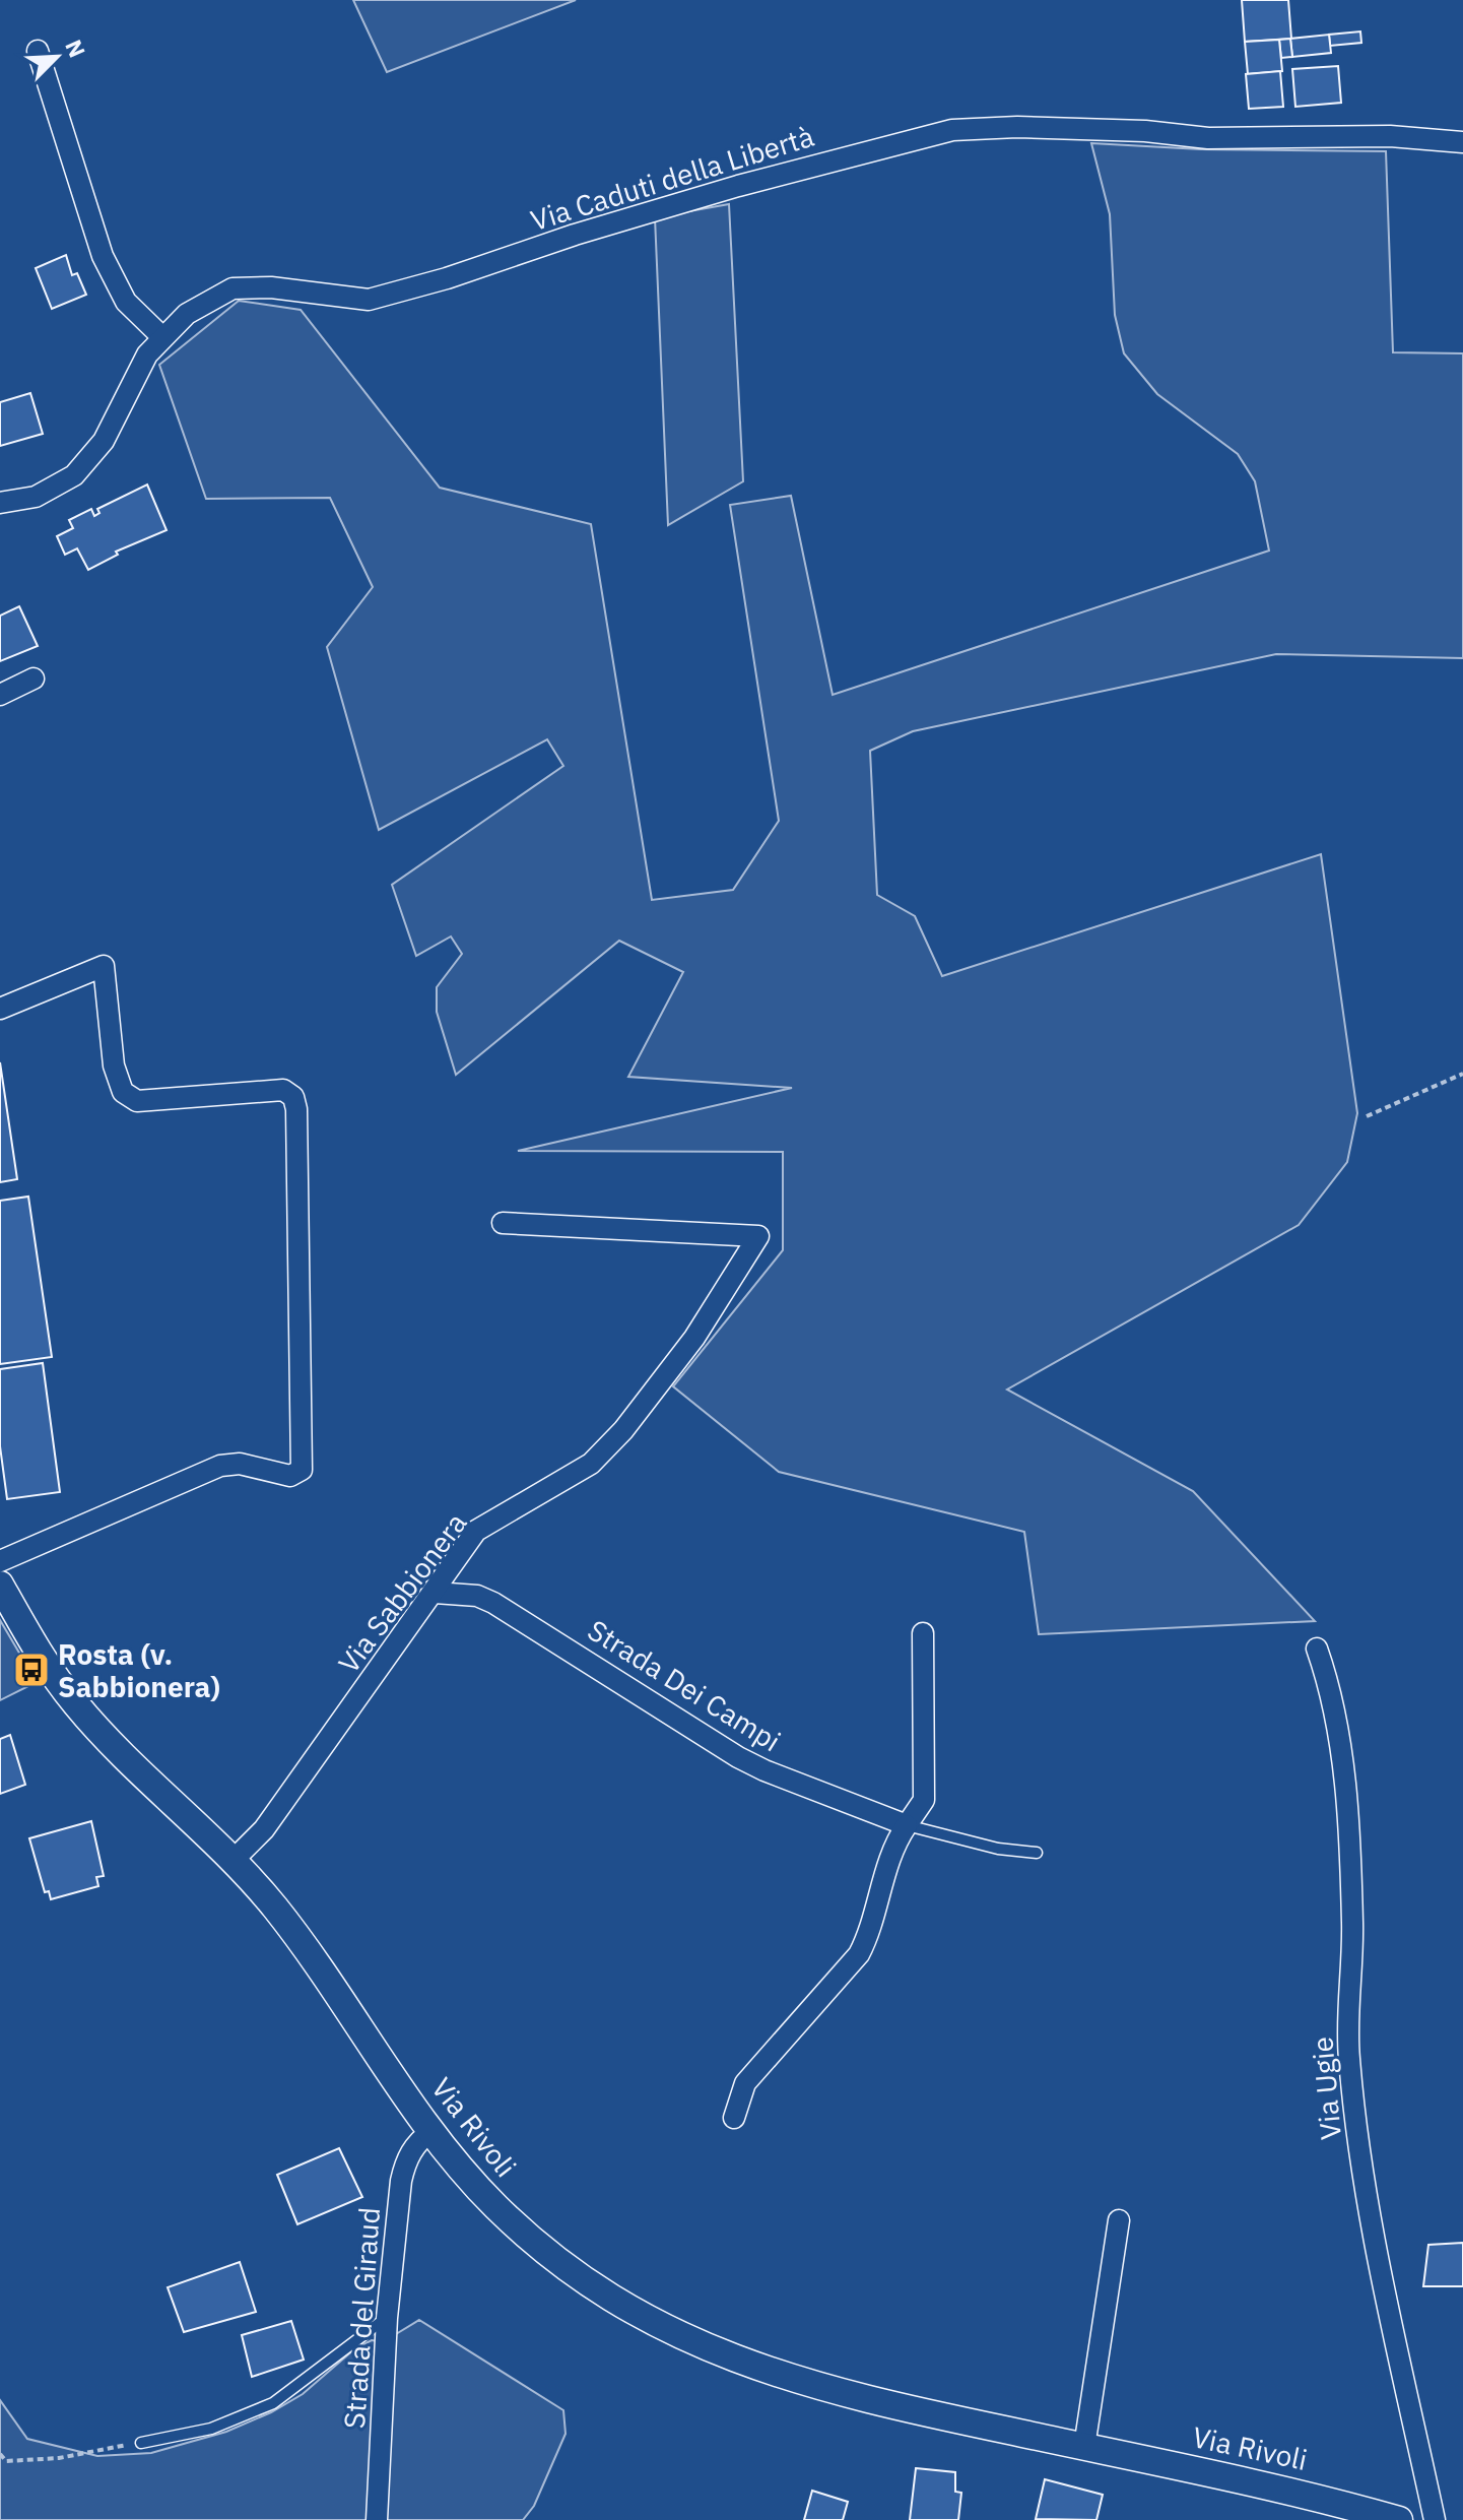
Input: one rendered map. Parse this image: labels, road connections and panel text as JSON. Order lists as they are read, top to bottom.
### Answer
{
  "streets": {
    "street": [
      "Via Caduti della Libertà",
      "Via Sabbionera",
      "Strada Dei Campi",
      "Via Ugie",
      "Via Rivoli",
      "Strada del Giraud"
    ]
  },
  "crossings": [
    ["Via Sabbionera", "Strada Dei Campi"],
    ["Via Sabbionera", "Via Rivoli"],
    ["Via Rivoli", "Strada del Giraud"]
  ],
  "places": {
    "bus stop": ["Rosta (v. Sabbionera)"]
  },
  "north": "top right"
}
